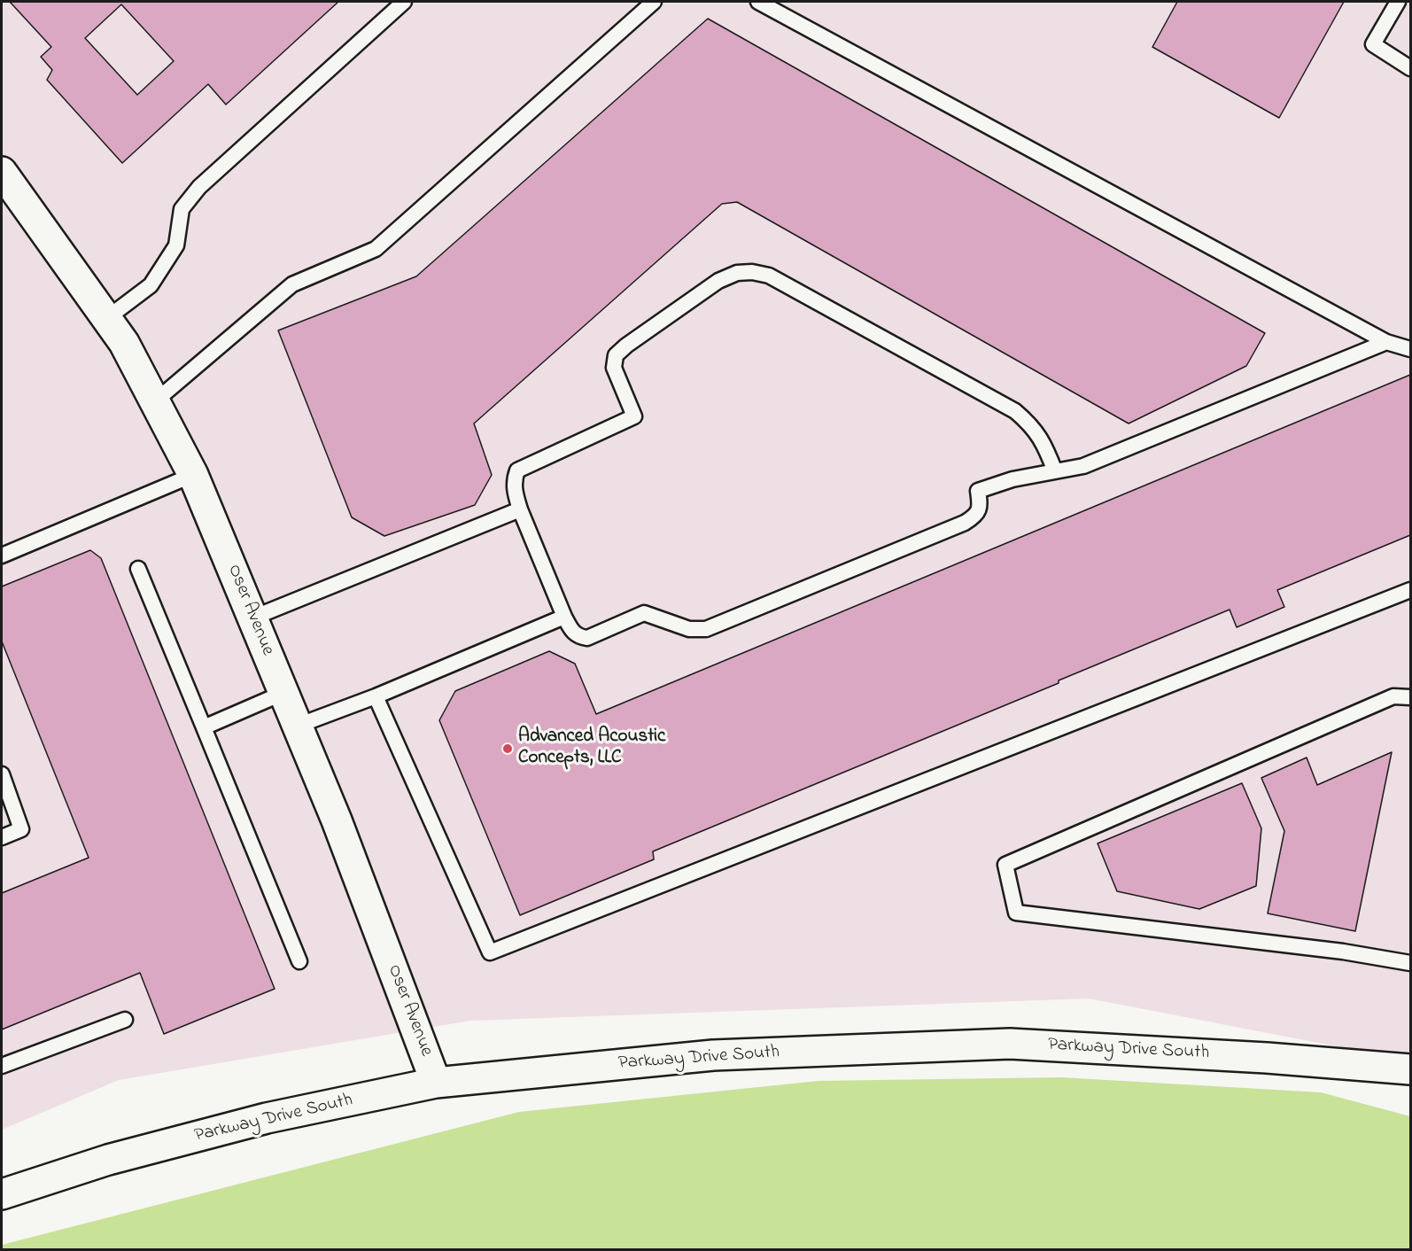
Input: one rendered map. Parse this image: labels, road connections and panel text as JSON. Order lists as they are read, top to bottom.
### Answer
{
  "streets": {
    "street": ["Oser Avenue", "Parkway Drive South"]
  },
  "crossings": [
    ["Oser Avenue", "Parkway Drive South"]
  ],
  "places": ["Advanced Acoustic Concepts, LLC"]
}
